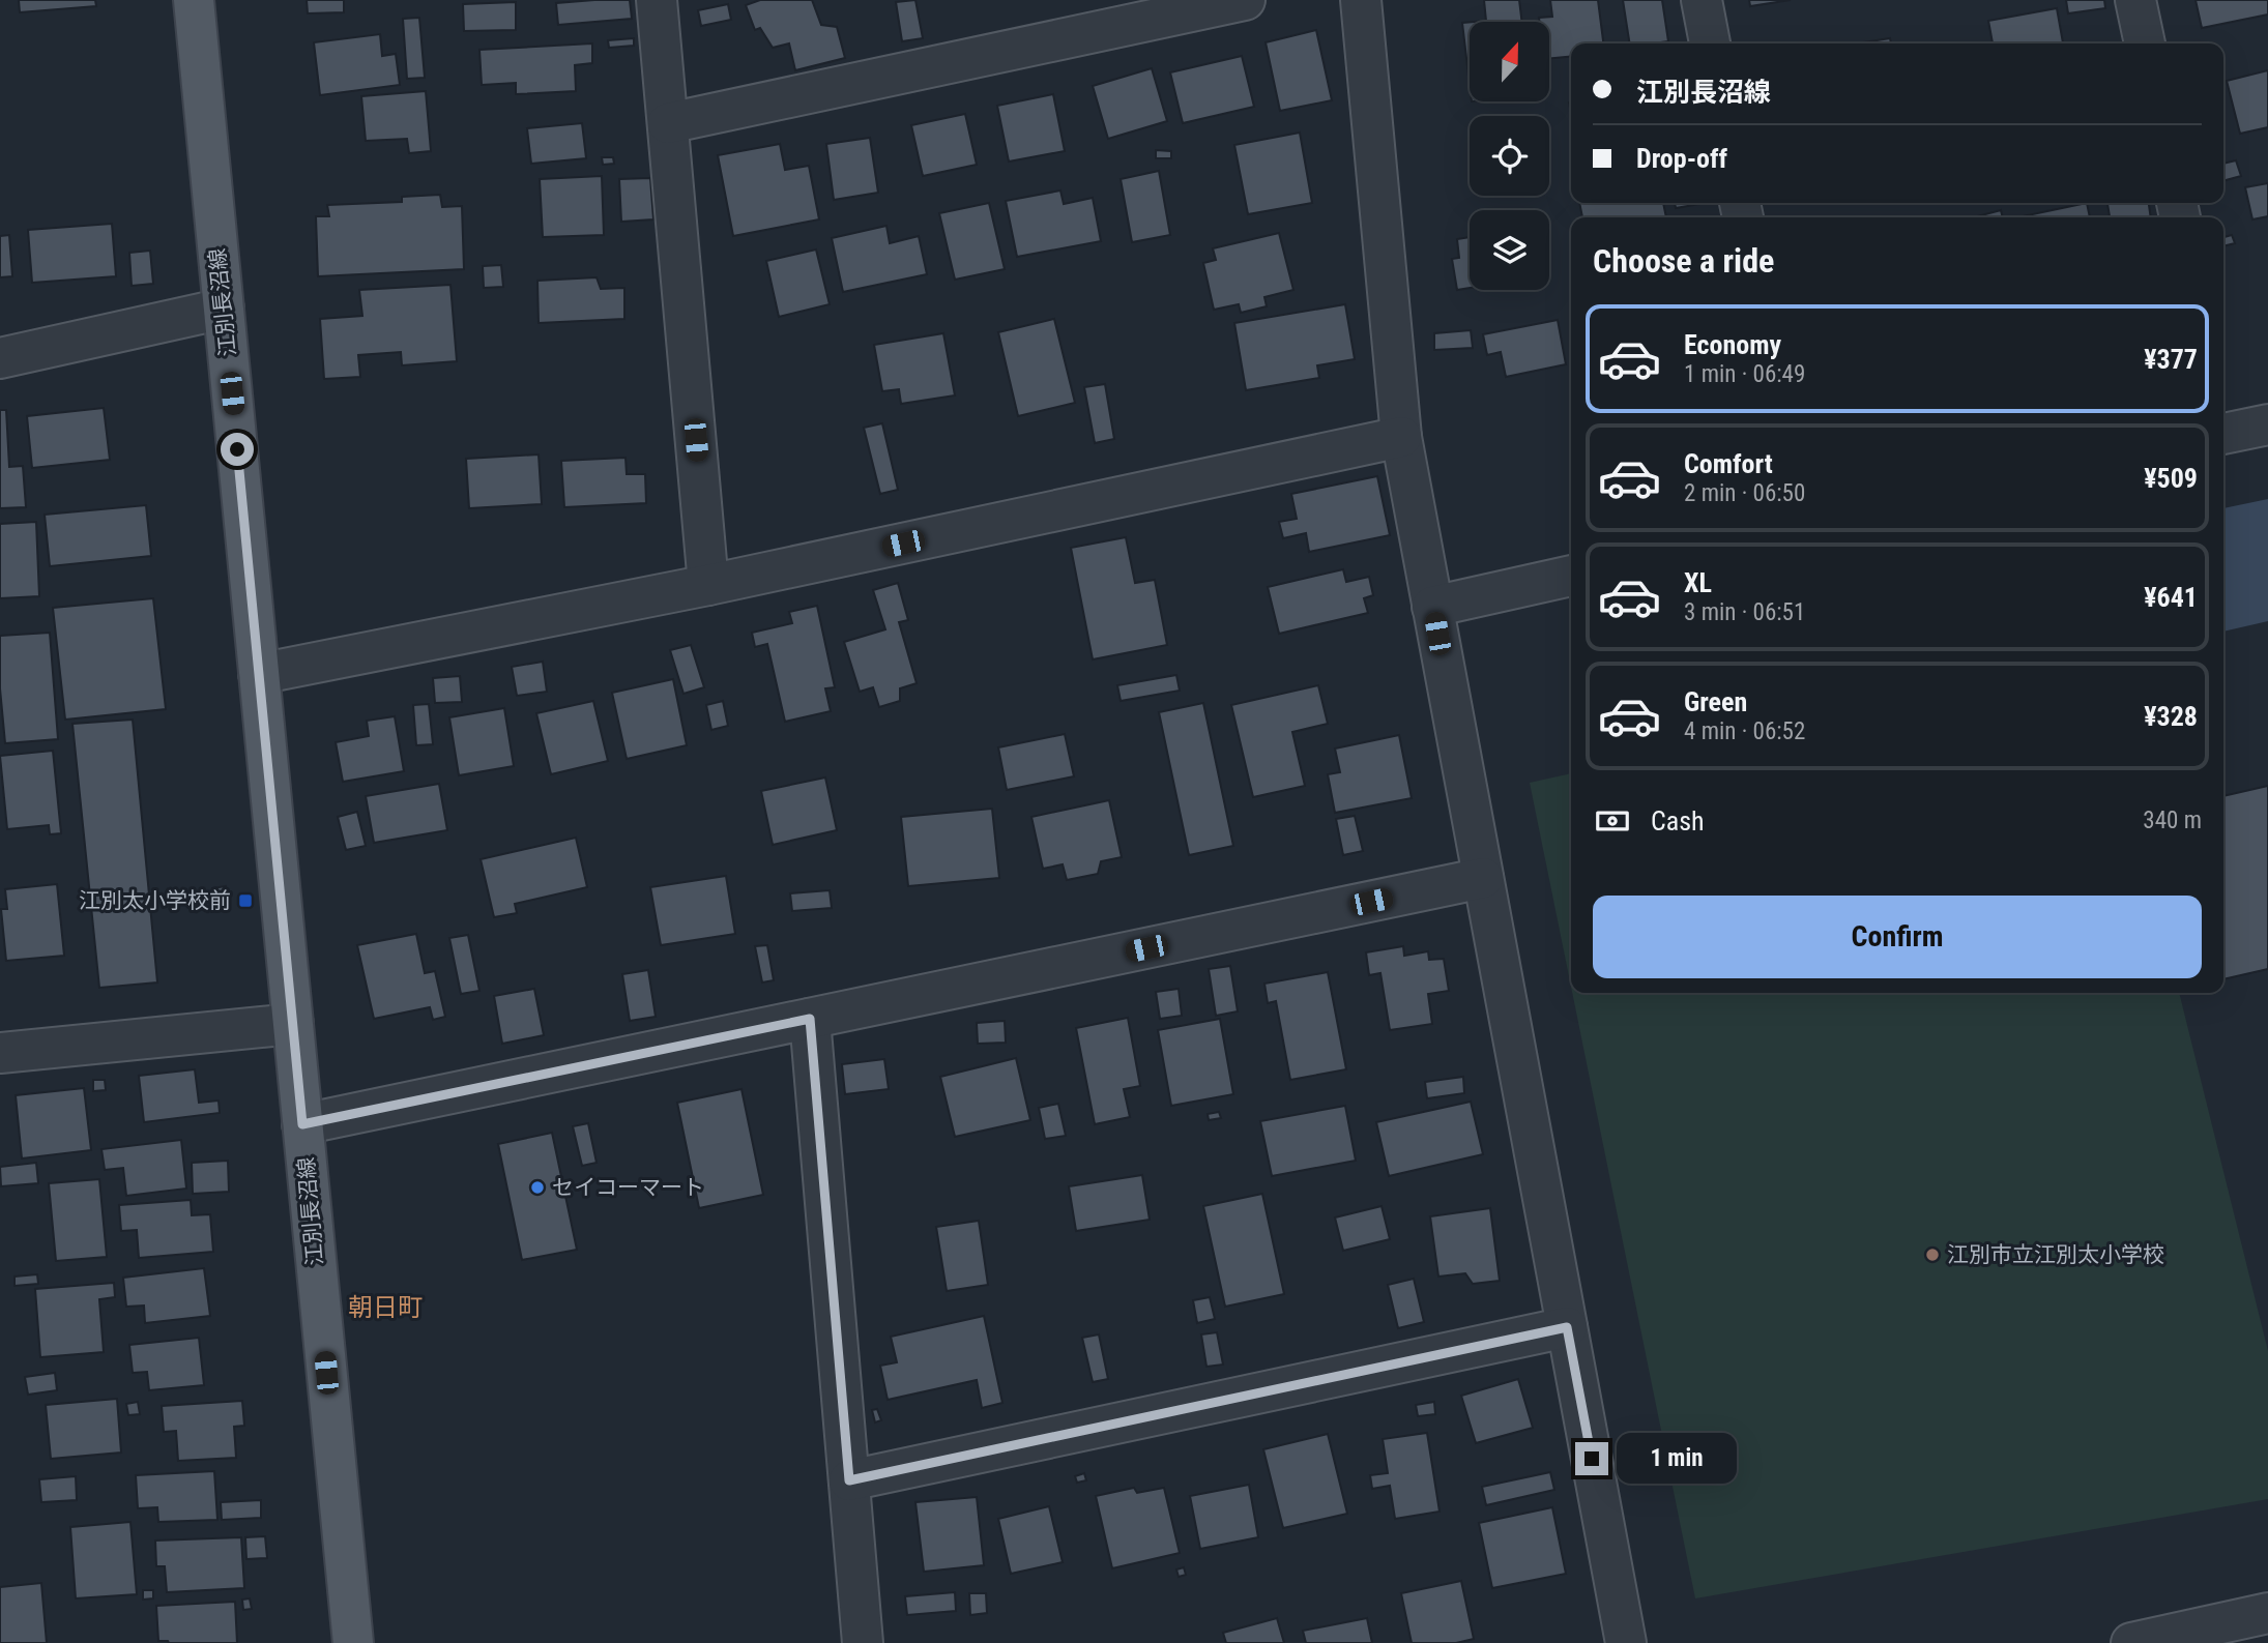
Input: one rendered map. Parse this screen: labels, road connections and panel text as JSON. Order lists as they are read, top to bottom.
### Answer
{
  "streets": {
    "main road": ["江別長沼線"]
  },
  "districts": ["朝日町"],
  "places": {
    "transit": ["江別太小学校前"],
    "other": ["セイコーマート", "江別市立江別太小学校"]
  },
  "north": "top",
  "page": {
    "banner": ["江別長沼線", "Drop-off"],
    "heading": "Choose a ride",
    "list": [
      {
        "name": "Economy",
        "note": "1 min · 06:49",
        "value": "¥377"
      },
      {
        "name": "Comfort",
        "note": "2 min · 06:50",
        "value": "¥509"
      },
      {
        "name": "XL",
        "note": "3 min · 06:51",
        "value": "¥641"
      },
      {
        "name": "Green",
        "note": "4 min · 06:52",
        "value": "¥328"
      }
    ],
    "pay": ["Cash", "340 m"],
    "buttons": "Confirm",
    "bubble": "1 min"
  }
}
